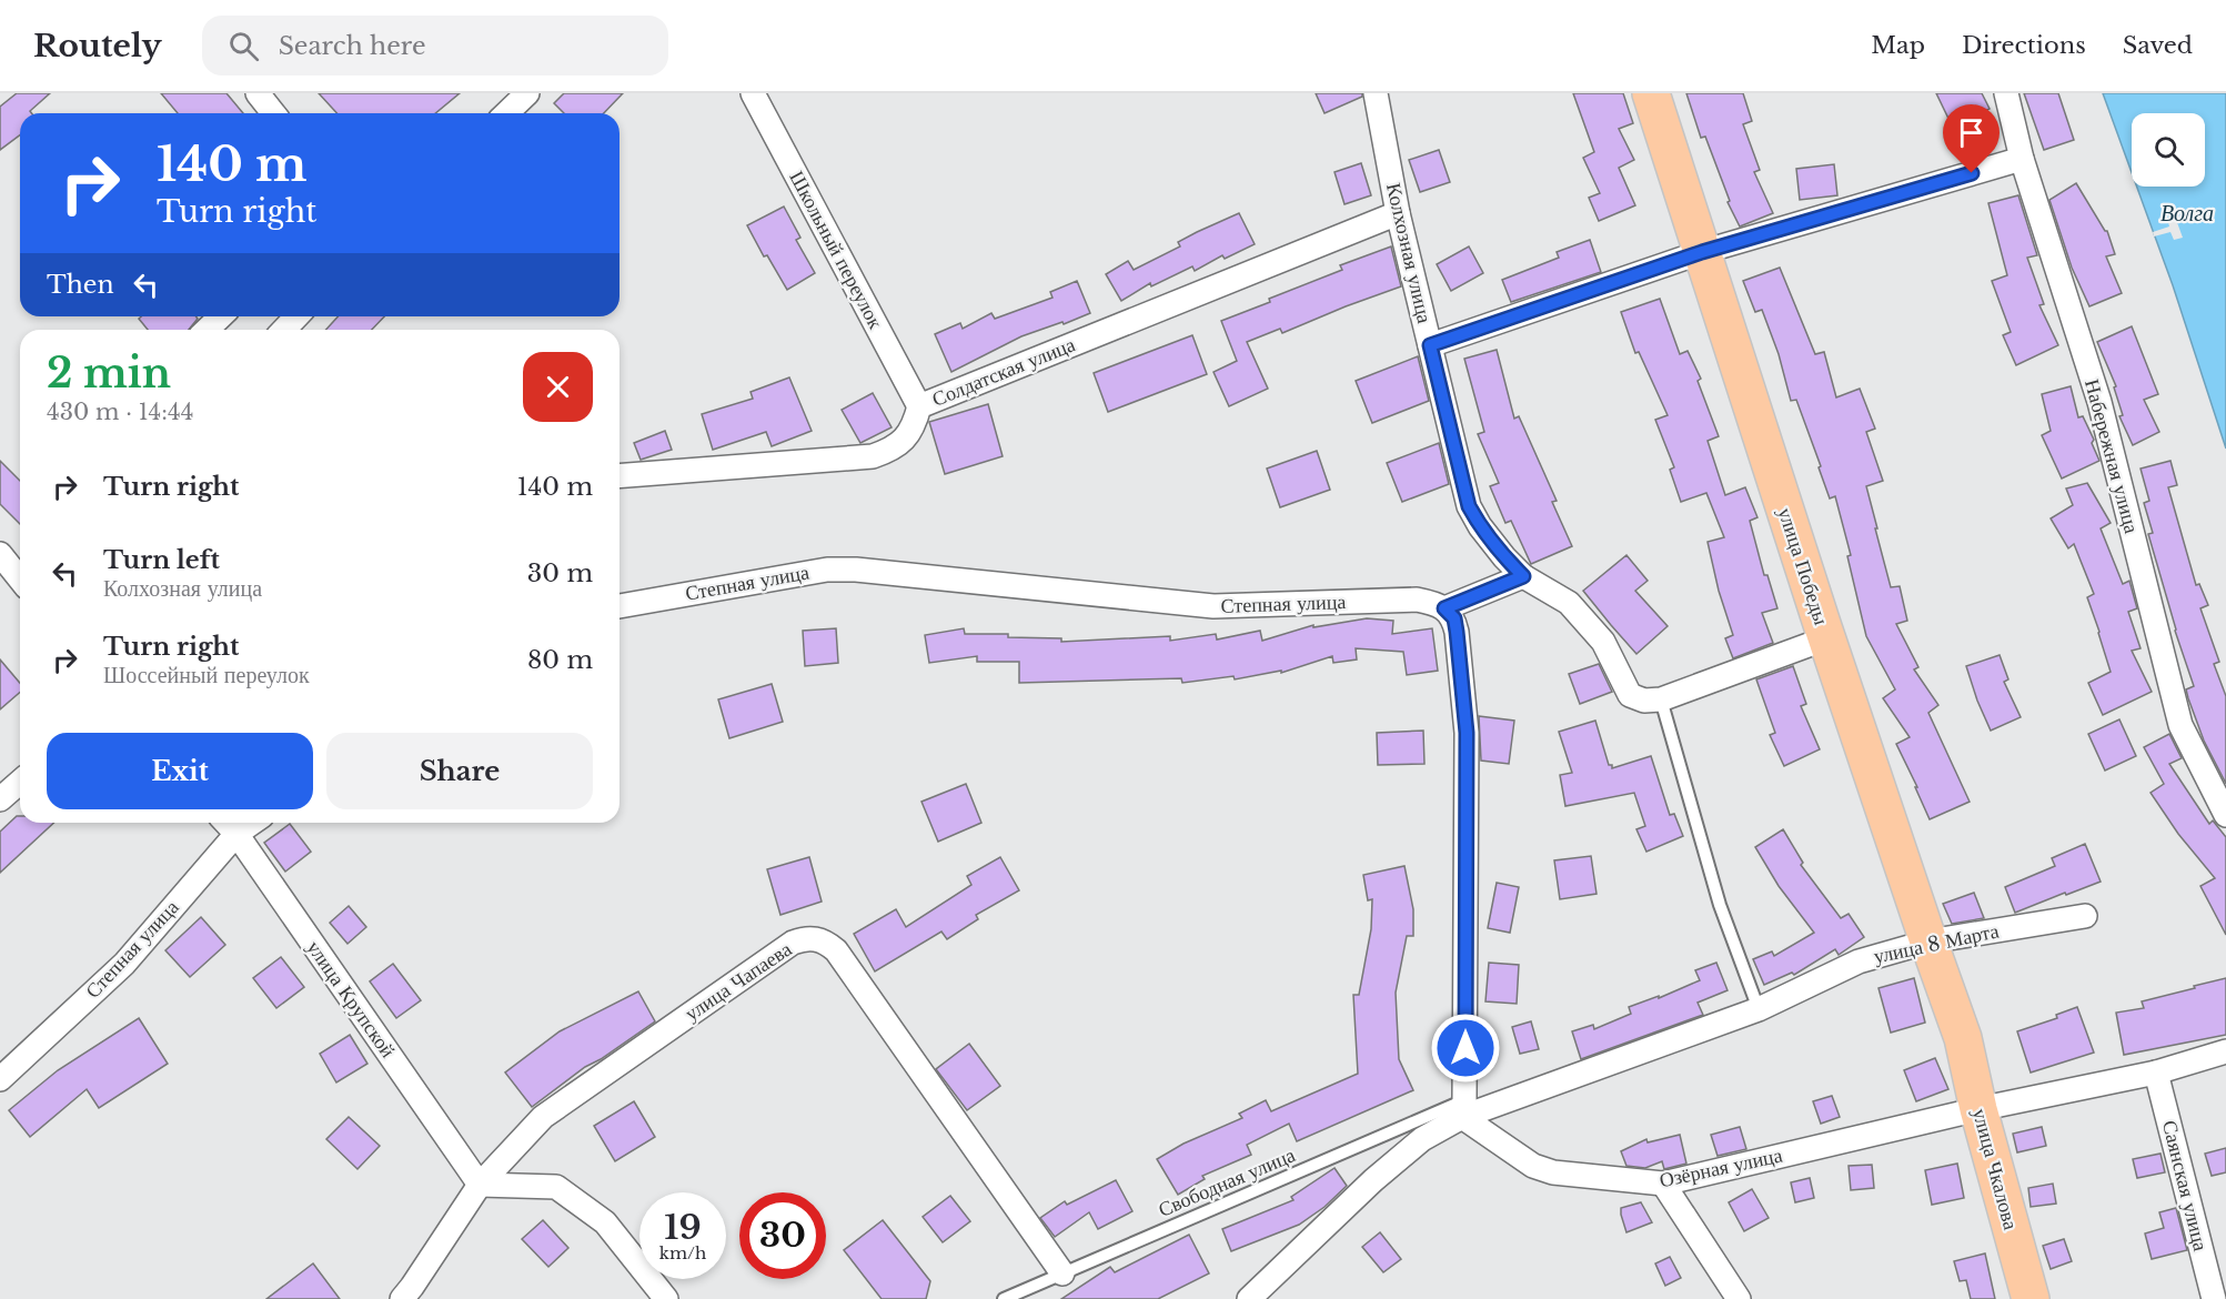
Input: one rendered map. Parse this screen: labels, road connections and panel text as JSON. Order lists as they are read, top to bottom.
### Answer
{
  "streets": {
    "main road": ["улица Победы", "улица Чкалова"],
    "street": [
      "Школьный переулок",
      "Колхозная улица",
      "Солдатская улица",
      "Набережная улица",
      "Степная улица",
      "улица 8 Марта",
      "улица Чапаева",
      "улица Крупской",
      "Озёрная улица",
      "Саянская улица"
    ],
    "lane": ["Свободная улица"]
  },
  "crossings": [
    ["Школьный переулок", "Солдатская улица"],
    ["Колхозная улица", "Солдатская улица"],
    ["Колхозная улица", "улица Победы"],
    ["улица Победы", "улица 8 Марта"],
    ["улица Победы", "улица Чкалова"],
    ["Степная улица", "улица Крупской"],
    ["улица 8 Марта", "Озёрная улица"],
    ["улица 8 Марта", "Свободная улица"],
    ["улица Чапаева", "улица Крупской"],
    ["улица Чапаева", "Свободная улица"],
    ["Озёрная улица", "улица Чкалова"],
    ["Озёрная улица", "Свободная улица"],
    ["Озёрная улица", "Саянская улица"]
  ],
  "water": ["Волга"],
  "page": {
    "header": "Routely",
    "search": "Search here",
    "nav": ["Map", "Directions", "Saved"],
    "turn": ["140 m", "Turn right"],
    "then": "Then",
    "heading": ["2 min", "430 m · 14:44"],
    "list": [
      {
        "name": "Turn right",
        "value": "140 m"
      },
      {
        "name": "Turn left",
        "note": "Колхозная улица",
        "value": "30 m"
      },
      {
        "name": "Turn right",
        "note": "Шоссейный переулок",
        "value": "80 m"
      }
    ],
    "buttons": ["Exit", "Share"],
    "speed": "19 km/h",
    "limit": "30"
  }
}
